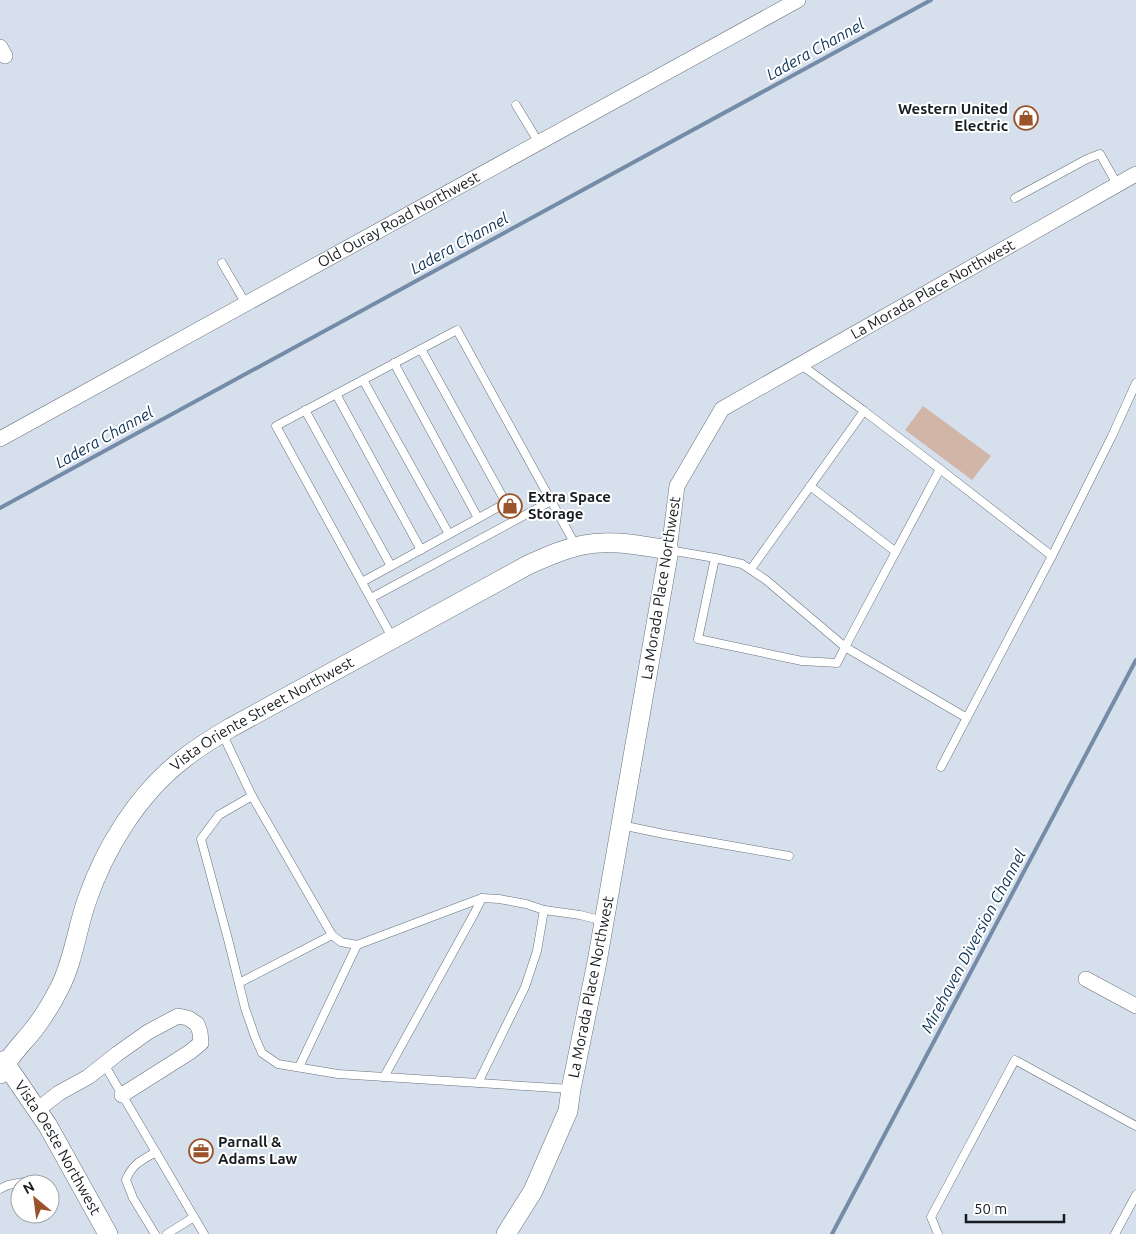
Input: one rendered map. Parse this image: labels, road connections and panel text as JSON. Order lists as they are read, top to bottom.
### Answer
{
  "streets": {
    "street": [
      "Old Ouray Road Northwest",
      "La Morada Place Northwest",
      "Vista Oriente Street Northwest",
      "Vista Oeste Northwest"
    ]
  },
  "crossings": [
    ["La Morada Place Northwest", "Vista Oriente Street Northwest"],
    ["Vista Oriente Street Northwest", "Vista Oeste Northwest"]
  ],
  "water": ["Ladera Channel", "Mirehaven Diversion Channel"],
  "places": {
    "shop": ["Western United Electric", "Extra Space Storage"],
    "office": ["Parnall & Adams Law"]
  },
  "scale_bar": "50 m",
  "north": "top left"
}
